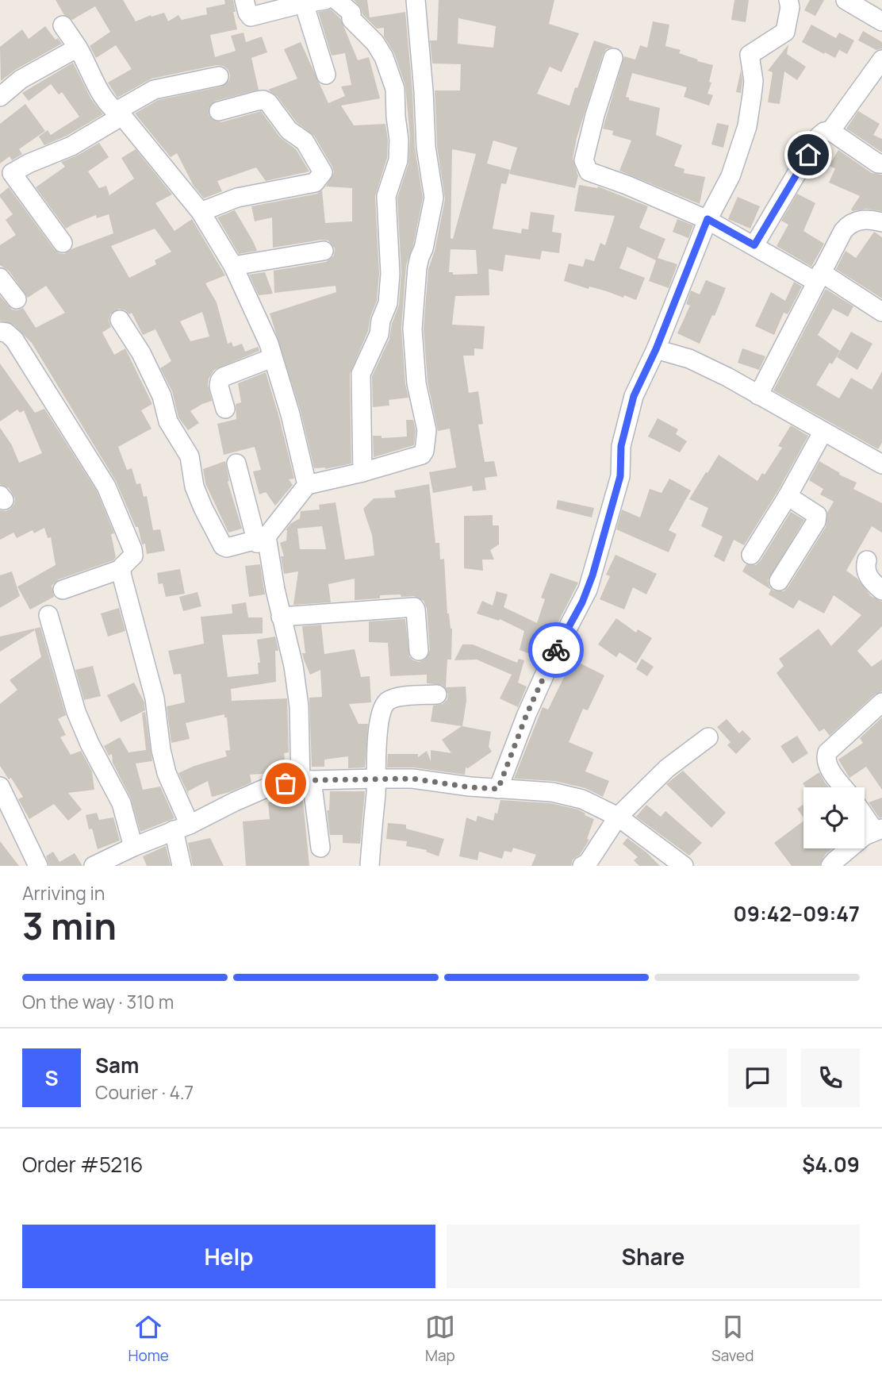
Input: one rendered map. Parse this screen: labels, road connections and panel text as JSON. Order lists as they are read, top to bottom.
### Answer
{
  "page": {
    "heading": ["3 min", "Arriving in", "09:42–09:47"],
    "panel": [
      "Sam",
      "Courier · 4.7",
      "Order #5216",
      "$4.09"
    ],
    "bar": "On the way · 310 m",
    "round": "S",
    "buttons": ["Help", "Share"],
    "tabs": ["Home", "Map", "Saved"]
  }
}
